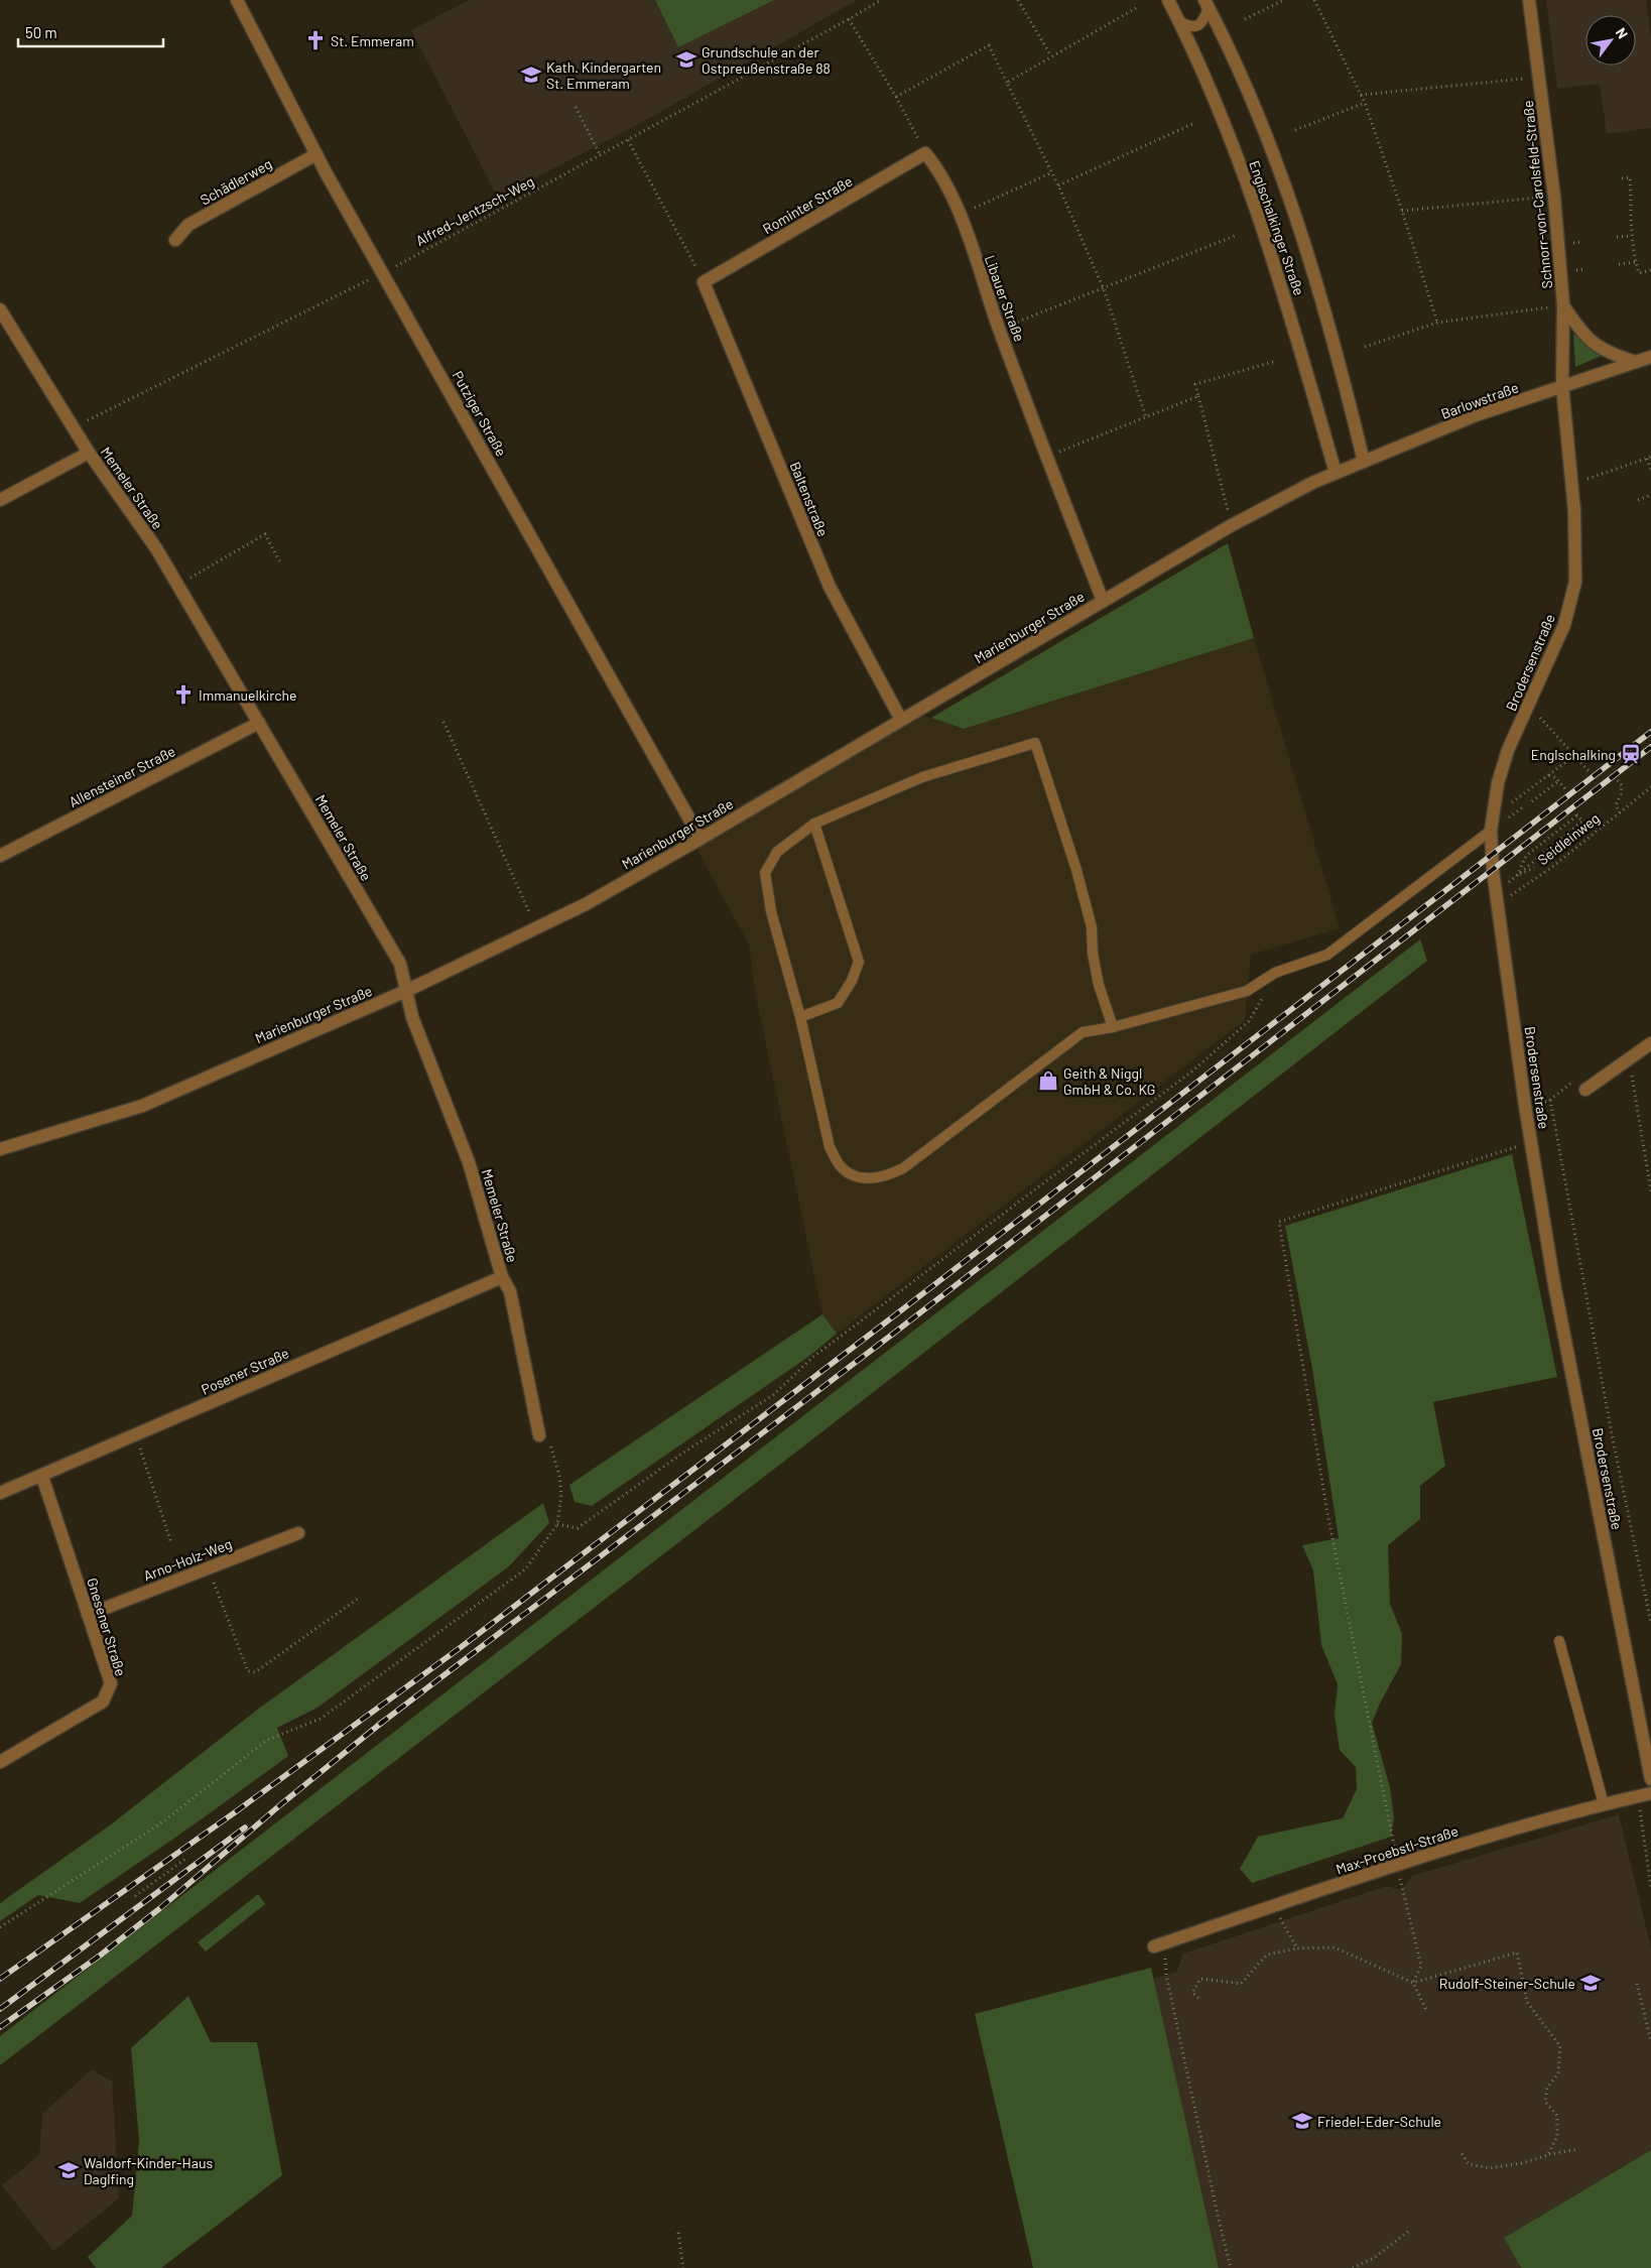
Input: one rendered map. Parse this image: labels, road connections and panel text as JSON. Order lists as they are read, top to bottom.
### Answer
{
  "streets": {
    "street": [
      "Schädlerweg",
      "Schnorr-von-Carolsfeld-Straße",
      "Rominter Straße",
      "Englschalkinger Straße",
      "Libauer Straße",
      "Barlowstraße",
      "Putziger Straße",
      "Memeler Straße",
      "Baltenstraße",
      "Marienburger Straße",
      "Brodersenstraße",
      "Allensteiner Straße",
      "Posener Straße",
      "Arno-Holz-Weg",
      "Gnesener Straße",
      "Max-Proebstl-Straße"
    ],
    "path": ["Alfred-Jentzsch-Weg", "Seidleinweg"]
  },
  "crossings": [
    ["Schädlerweg", "Putziger Straße"],
    ["Schnorr-von-Carolsfeld-Straße", "Barlowstraße"],
    ["Schnorr-von-Carolsfeld-Straße", "Brodersenstraße"],
    ["Rominter Straße", "Libauer Straße"],
    ["Rominter Straße", "Baltenstraße"],
    ["Alfred-Jentzsch-Weg", "Putziger Straße"],
    ["Alfred-Jentzsch-Weg", "Memeler Straße"],
    ["Englschalkinger Straße", "Barlowstraße"],
    ["Englschalkinger Straße", "Marienburger Straße"],
    ["Libauer Straße", "Marienburger Straße"],
    ["Barlowstraße", "Marienburger Straße"],
    ["Barlowstraße", "Brodersenstraße"],
    ["Putziger Straße", "Marienburger Straße"],
    ["Memeler Straße", "Marienburger Straße"],
    ["Memeler Straße", "Allensteiner Straße"],
    ["Memeler Straße", "Posener Straße"],
    ["Baltenstraße", "Marienburger Straße"],
    ["Brodersenstraße", "Seidleinweg"],
    ["Posener Straße", "Gnesener Straße"],
    ["Arno-Holz-Weg", "Gnesener Straße"]
  ],
  "places": {
    "church": ["St. Emmeram", "Immanuelkirche"],
    "school or university": [
      "Grundschule an der Ostpreußenstraße 88",
      "Kath. Kindergarten St. Emmeram",
      "Rudolf-Steiner-Schule",
      "Friedel-Eder-Schule",
      "Waldorf-Kinder-Haus Daglfing"
    ],
    "station": ["Englschalking"],
    "shop": ["Geith & Niggl GmbH & Co. KG"]
  },
  "scale_bar": "50 m",
  "north": "top right"
}
